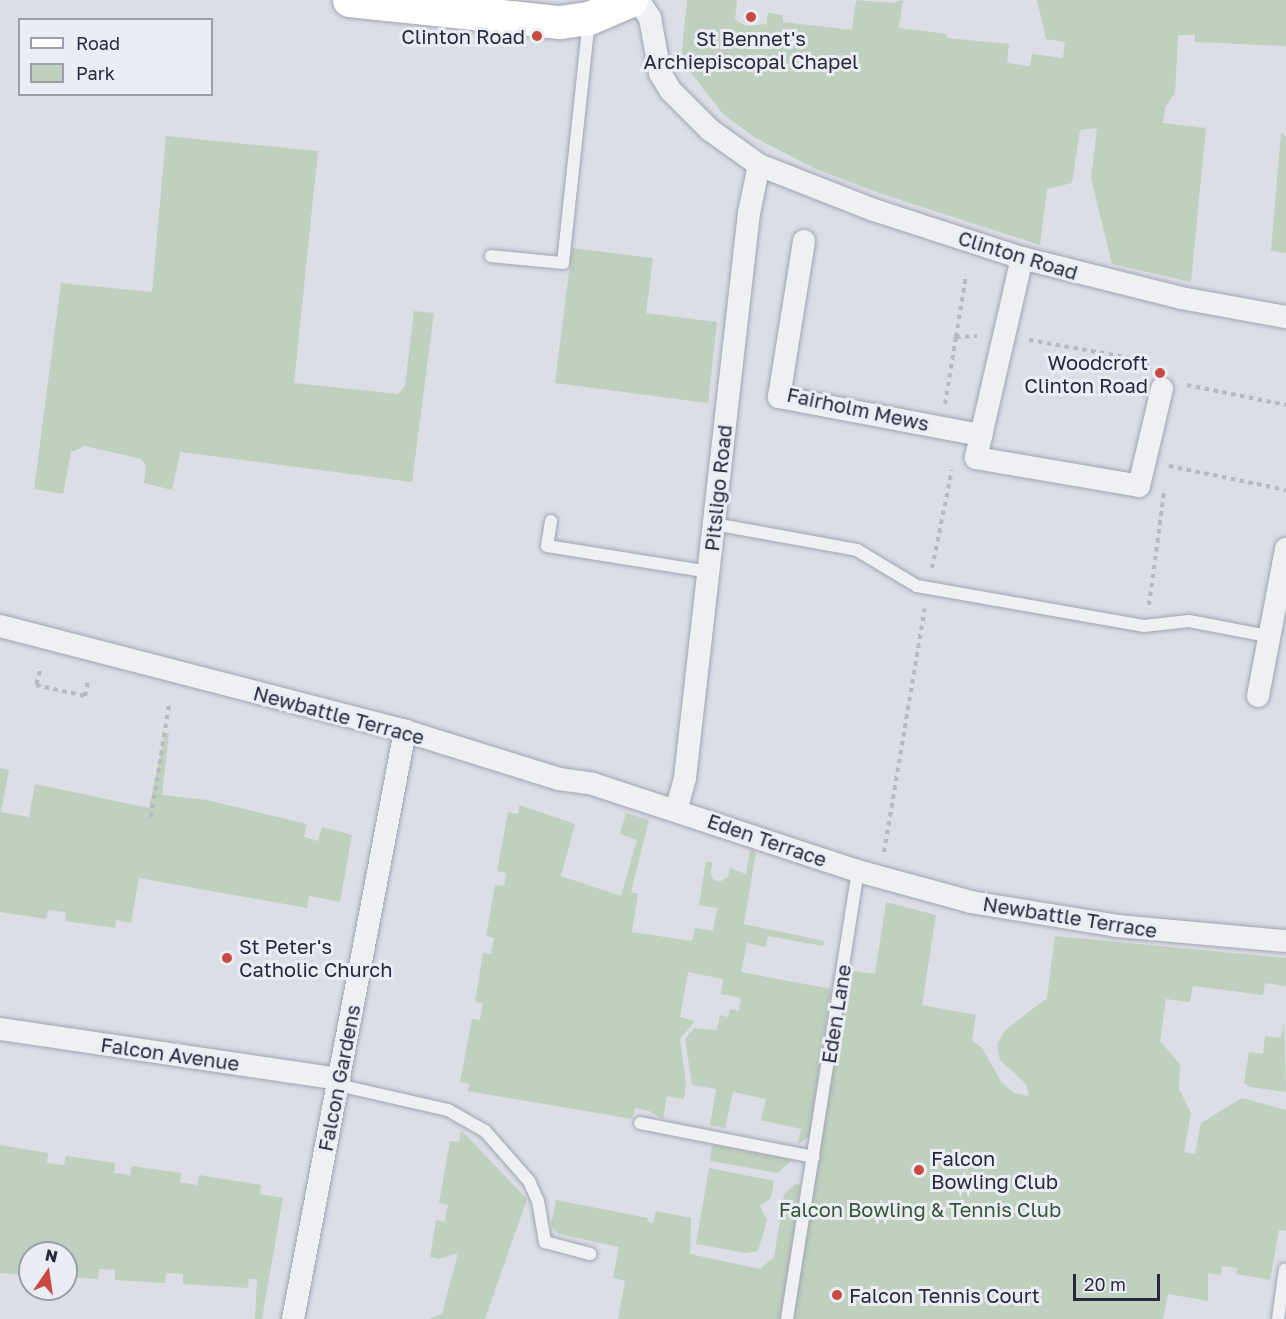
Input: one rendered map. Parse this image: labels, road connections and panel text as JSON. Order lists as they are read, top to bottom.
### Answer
{
  "streets": {
    "street": [
      "Clinton Road",
      "Fairholm Mews",
      "Pitsligo Road",
      "Newbattle Terrace",
      "Eden Terrace",
      "Falcon Avenue",
      "Falcon Gardens"
    ],
    "lane": ["Eden Lane"]
  },
  "crossings": [
    ["Clinton Road", "Pitsligo Road"],
    ["Pitsligo Road", "Newbattle Terrace"],
    ["Pitsligo Road", "Eden Terrace"],
    ["Newbattle Terrace", "Eden Terrace"],
    ["Newbattle Terrace", "Eden Lane"],
    ["Newbattle Terrace", "Falcon Gardens"],
    ["Eden Terrace", "Eden Lane"],
    ["Falcon Avenue", "Falcon Gardens"]
  ],
  "parks": ["Falcon Bowling & Tennis Club"],
  "places": [
    "St Bennet's Archiepiscopal Chapel",
    "Clinton Road",
    "Woodcroft Clinton Road",
    "St Peter's Catholic Church",
    "Falcon Bowling Club",
    "Falcon Tennis Court"
  ],
  "legend": ["Road", "Park"],
  "scale_bar": "20 m",
  "north": "top"
}
